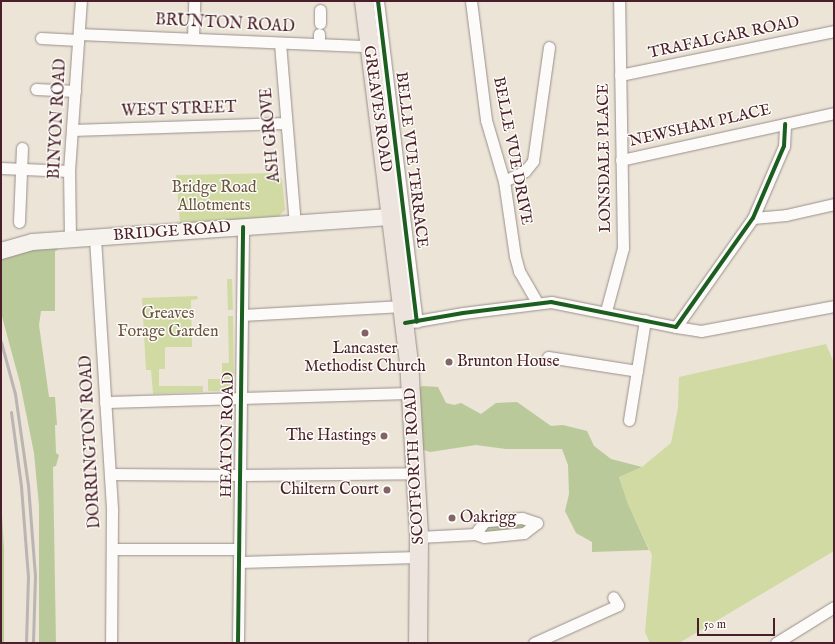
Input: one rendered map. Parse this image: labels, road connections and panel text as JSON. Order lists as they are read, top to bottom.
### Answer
{
  "streets": {
    "main road": ["GREAVES ROAD", "SCOTFORTH ROAD"],
    "street": [
      "BRUNTON ROAD",
      "TRAFALGAR ROAD",
      "WEST STREET",
      "BINYON ROAD",
      "NEWSHAM PLACE",
      "ASH GROVE",
      "BELLE VUE DRIVE",
      "LONSDALE PLACE",
      "BELLE VUE TERRACE",
      "BRIDGE ROAD",
      "HEATON ROAD",
      "DORRINGTON ROAD"
    ]
  },
  "crossings": [
    ["BRUNTON ROAD", "GREAVES ROAD"],
    ["BRUNTON ROAD", "BINYON ROAD"],
    ["BRUNTON ROAD", "ASH GROVE"],
    ["TRAFALGAR ROAD", "LONSDALE PLACE"],
    ["GREAVES ROAD", "BRIDGE ROAD"],
    ["GREAVES ROAD", "SCOTFORTH ROAD"],
    ["WEST STREET", "BINYON ROAD"],
    ["WEST STREET", "ASH GROVE"],
    ["BINYON ROAD", "BRIDGE ROAD"],
    ["NEWSHAM PLACE", "LONSDALE PLACE"],
    ["ASH GROVE", "BRIDGE ROAD"],
    ["BELLE VUE TERRACE", "SCOTFORTH ROAD"],
    ["BRIDGE ROAD", "HEATON ROAD"],
    ["BRIDGE ROAD", "DORRINGTON ROAD"],
    ["BRIDGE ROAD", "SCOTFORTH ROAD"]
  ],
  "parks": ["Bridge Road Allotments", "Greaves Forage Garden"],
  "places": [
    "Lancaster Methodist Church",
    "Brunton House",
    "The Hastings",
    "Chiltern Court",
    "Oakrigg"
  ],
  "scale_bar": "50 m"
}
